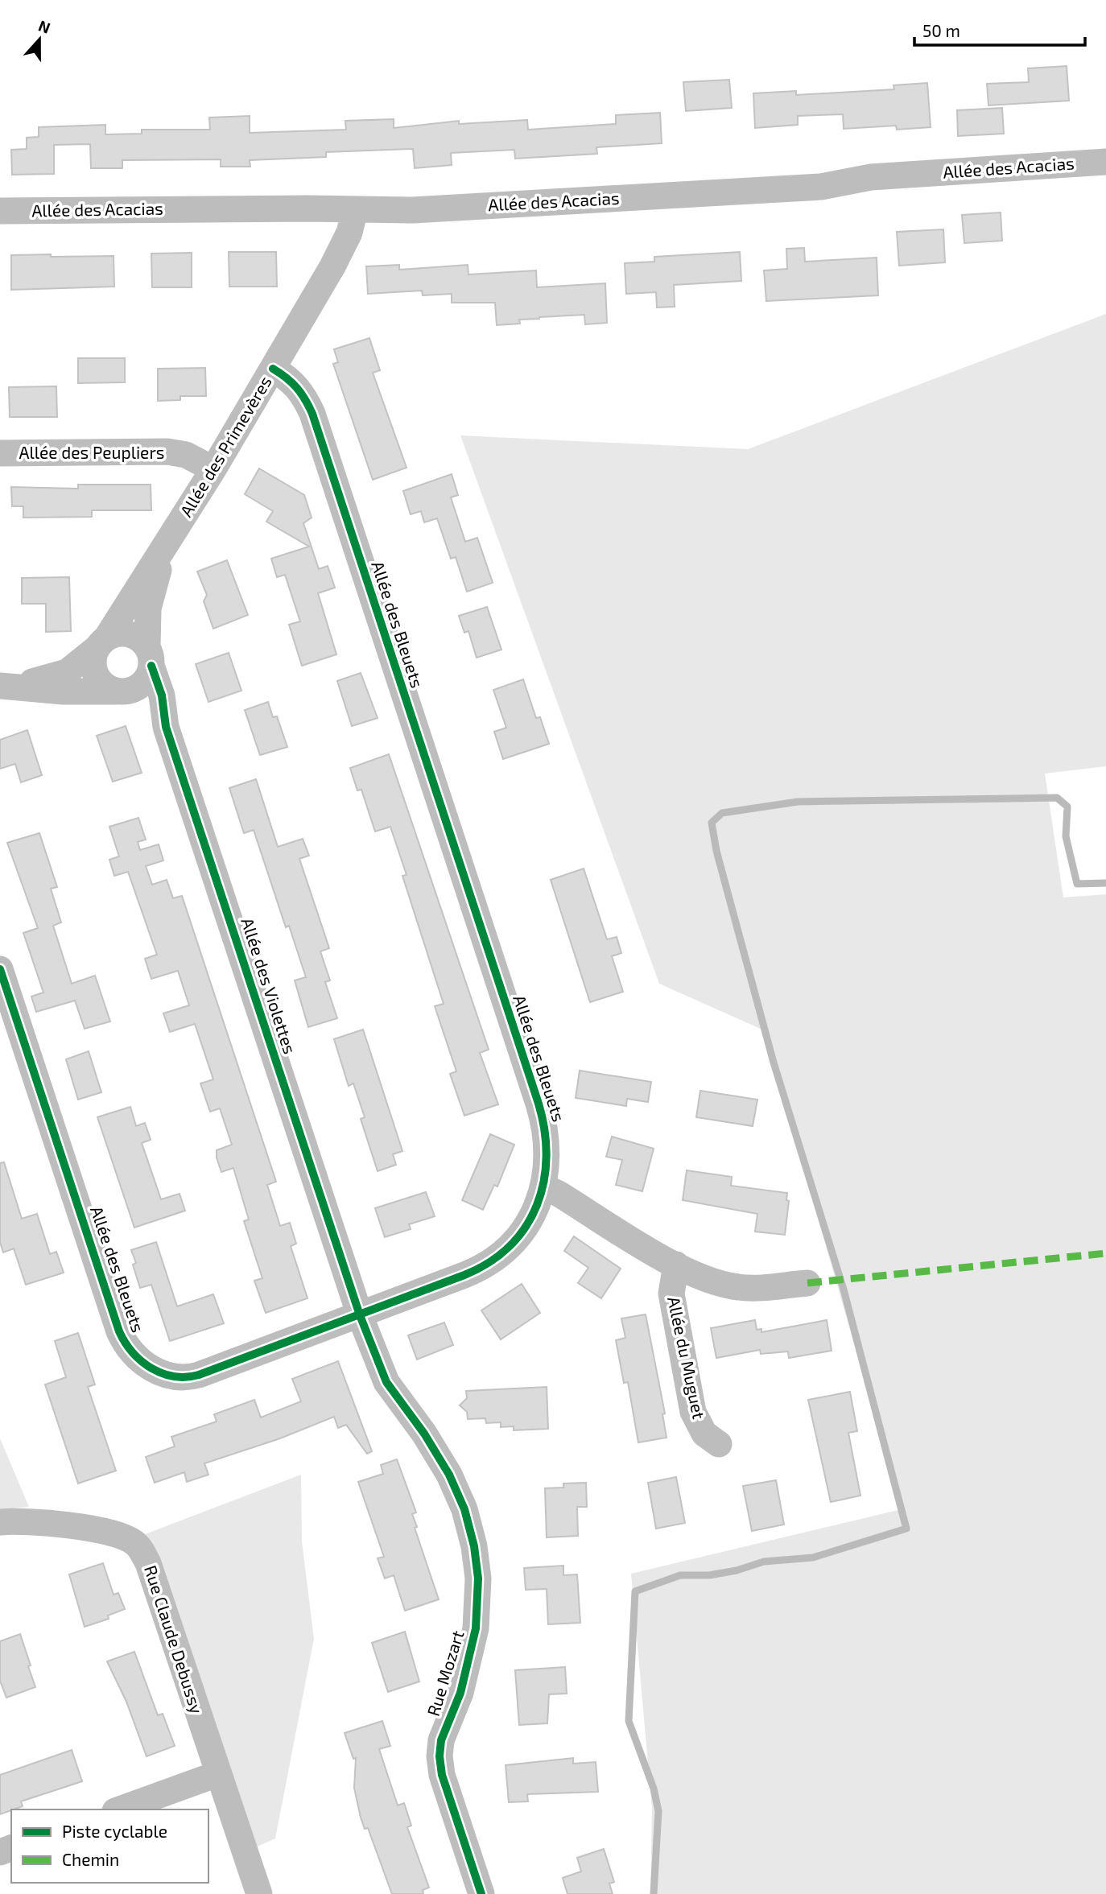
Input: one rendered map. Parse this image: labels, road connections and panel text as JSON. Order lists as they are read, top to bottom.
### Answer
{
  "streets": {
    "street": [
      "Allée des Acacias",
      "Allée des Primevères",
      "Allée des Peupliers",
      "Allée des Bleuets",
      "Allée des Violettes",
      "Allée du Muguet",
      "Rue Claude Debussy",
      "Rue Mozart"
    ]
  },
  "crossings": [
    ["Allée des Acacias", "Allée des Primevères"],
    ["Allée des Primevères", "Allée des Peupliers"],
    ["Allée des Primevères", "Allée des Bleuets"],
    ["Allée des Primevères", "Allée des Violettes"],
    ["Allée des Bleuets", "Allée des Violettes"],
    ["Allée des Bleuets", "Allée du Muguet"],
    ["Allée des Bleuets", "Rue Mozart"],
    ["Allée des Violettes", "Rue Mozart"]
  ],
  "legend": ["Piste cyclable", "Chemin"],
  "scale_bar": "50 m",
  "north": "top"
}
